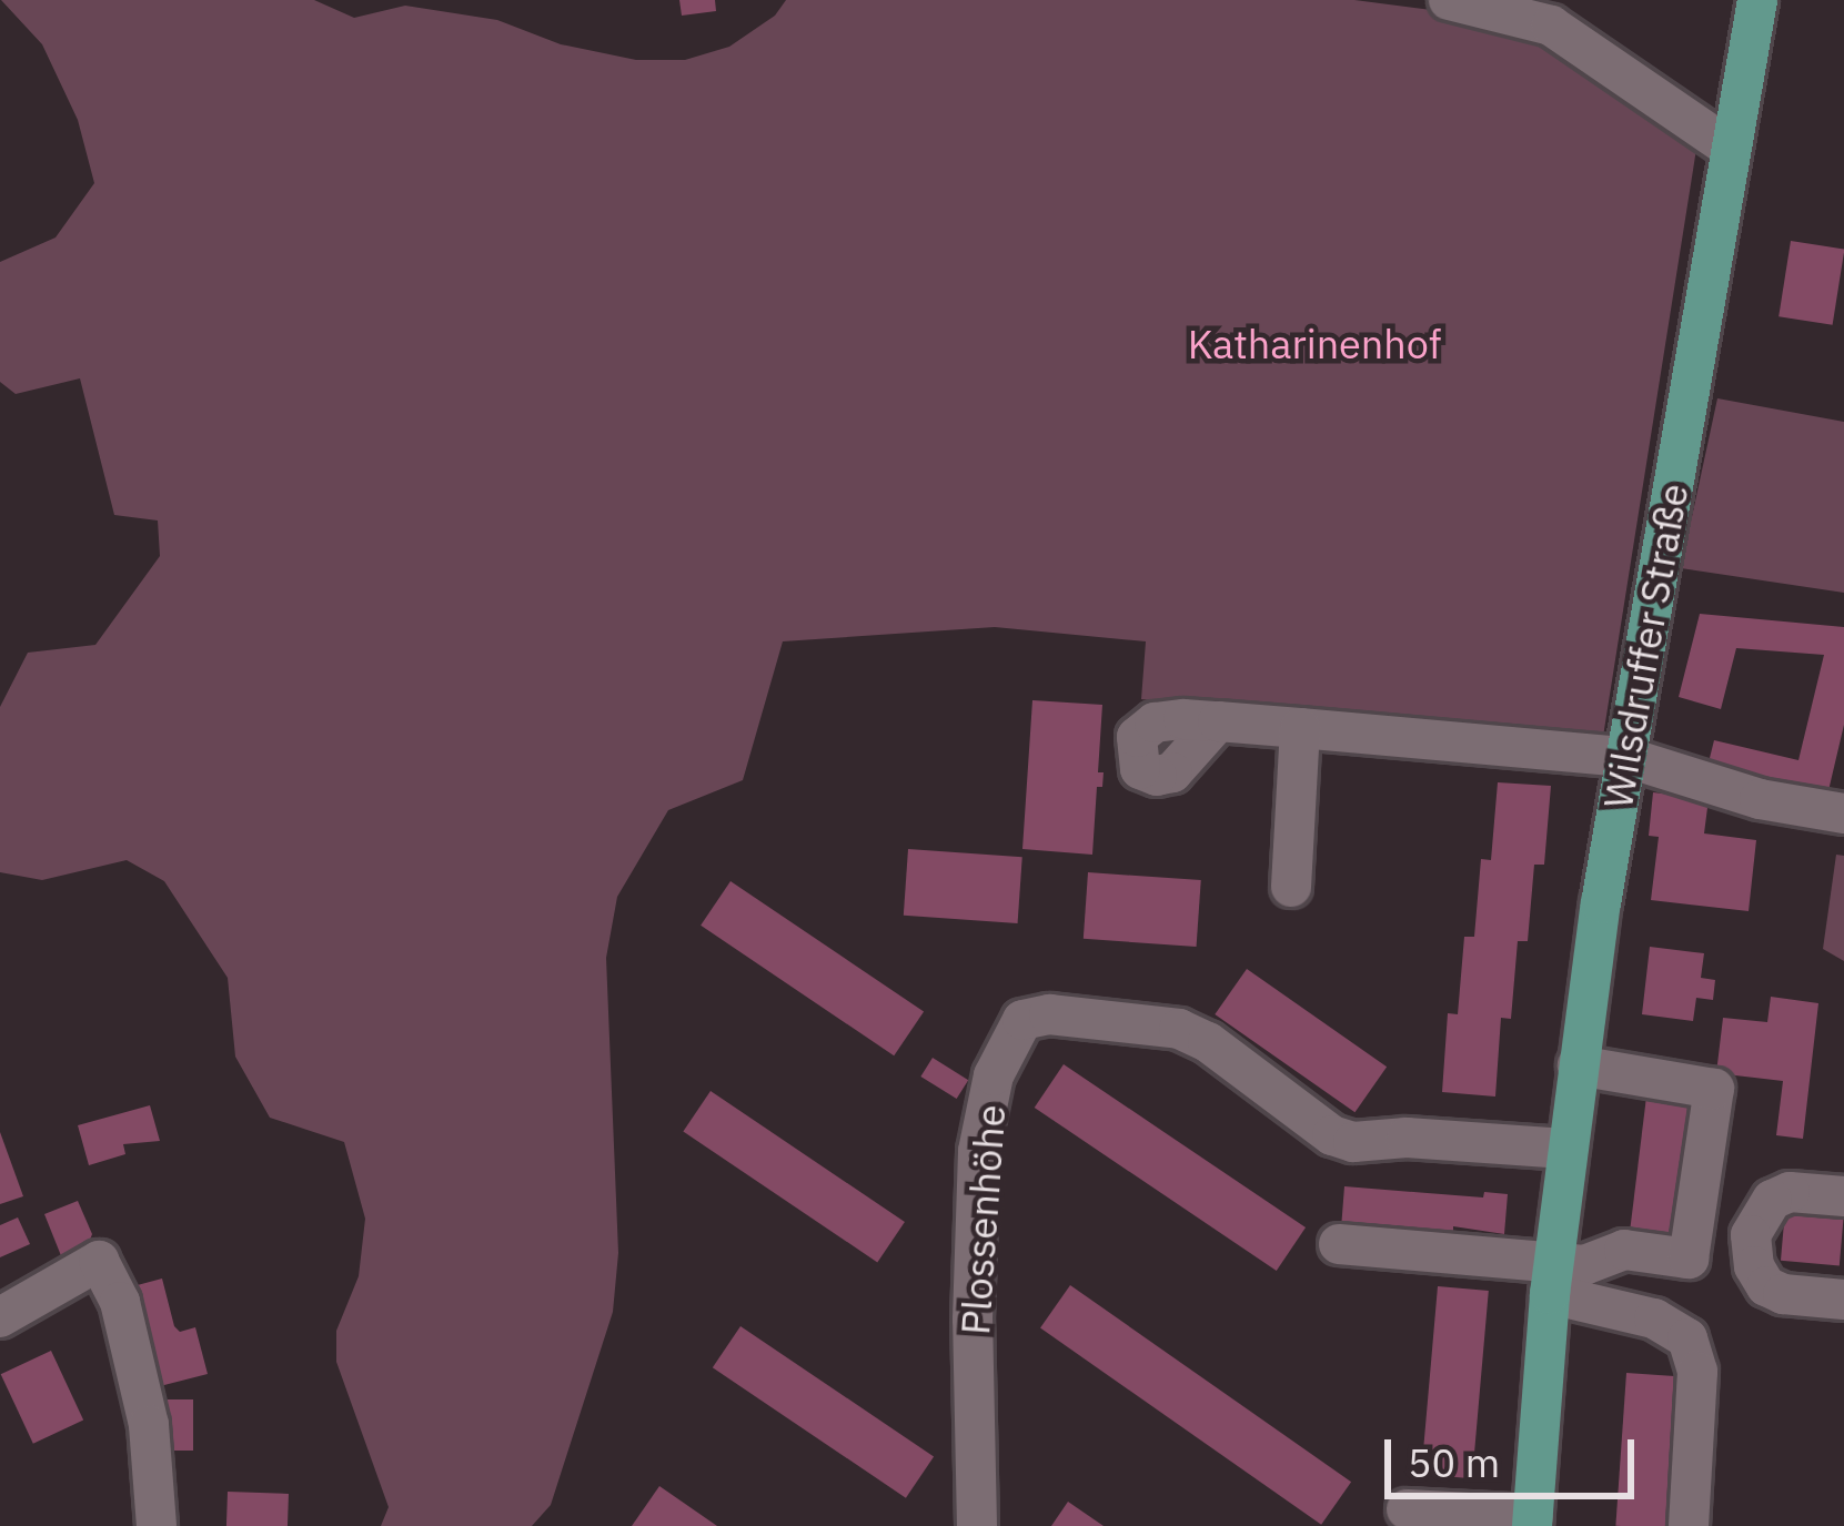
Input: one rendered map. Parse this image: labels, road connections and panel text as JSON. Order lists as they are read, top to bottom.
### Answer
{
  "streets": {
    "main road": ["Wilsdruffer Straße"],
    "street": ["Plossenhöhe"]
  },
  "crossings": [
    ["Wilsdruffer Straße", "Plossenhöhe"]
  ],
  "parks": ["Katharinenhof"],
  "scale_bar": "50 m"
}
